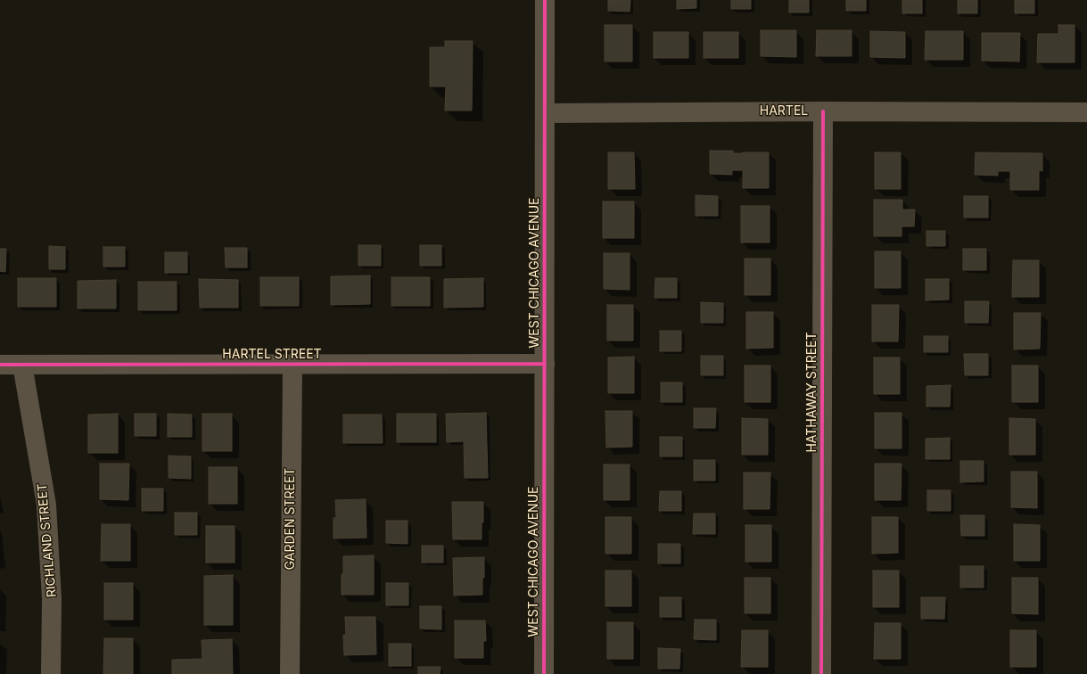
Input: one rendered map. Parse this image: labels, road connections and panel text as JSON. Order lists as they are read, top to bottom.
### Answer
{
  "streets": {
    "street": [
      "HARTEL",
      "WEST CHICAGO AVENUE",
      "HARTEL STREET",
      "HATHAWAY STREET",
      "GARDEN STREET",
      "RICHLAND STREET"
    ]
  },
  "crossings": [
    ["HARTEL", "WEST CHICAGO AVENUE"],
    ["HARTEL", "HATHAWAY STREET"],
    ["WEST CHICAGO AVENUE", "HARTEL STREET"],
    ["HARTEL STREET", "GARDEN STREET"],
    ["HARTEL STREET", "RICHLAND STREET"]
  ]
}
